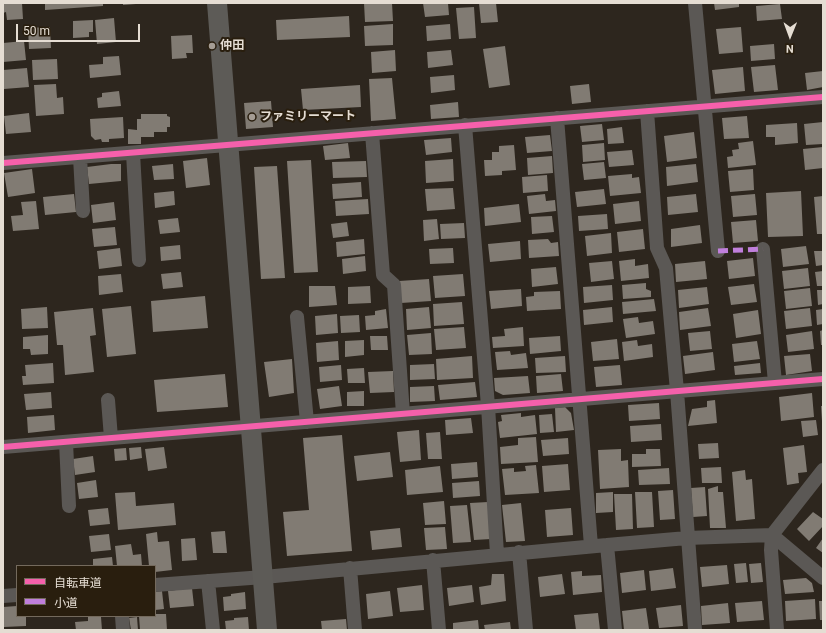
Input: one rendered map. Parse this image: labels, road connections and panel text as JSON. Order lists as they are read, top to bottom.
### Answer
{
  "places": ["仲田", "ファミリーマート"],
  "legend": ["自転車道", "小道"],
  "scale_bar": "50 m",
  "north": "bottom"
}
